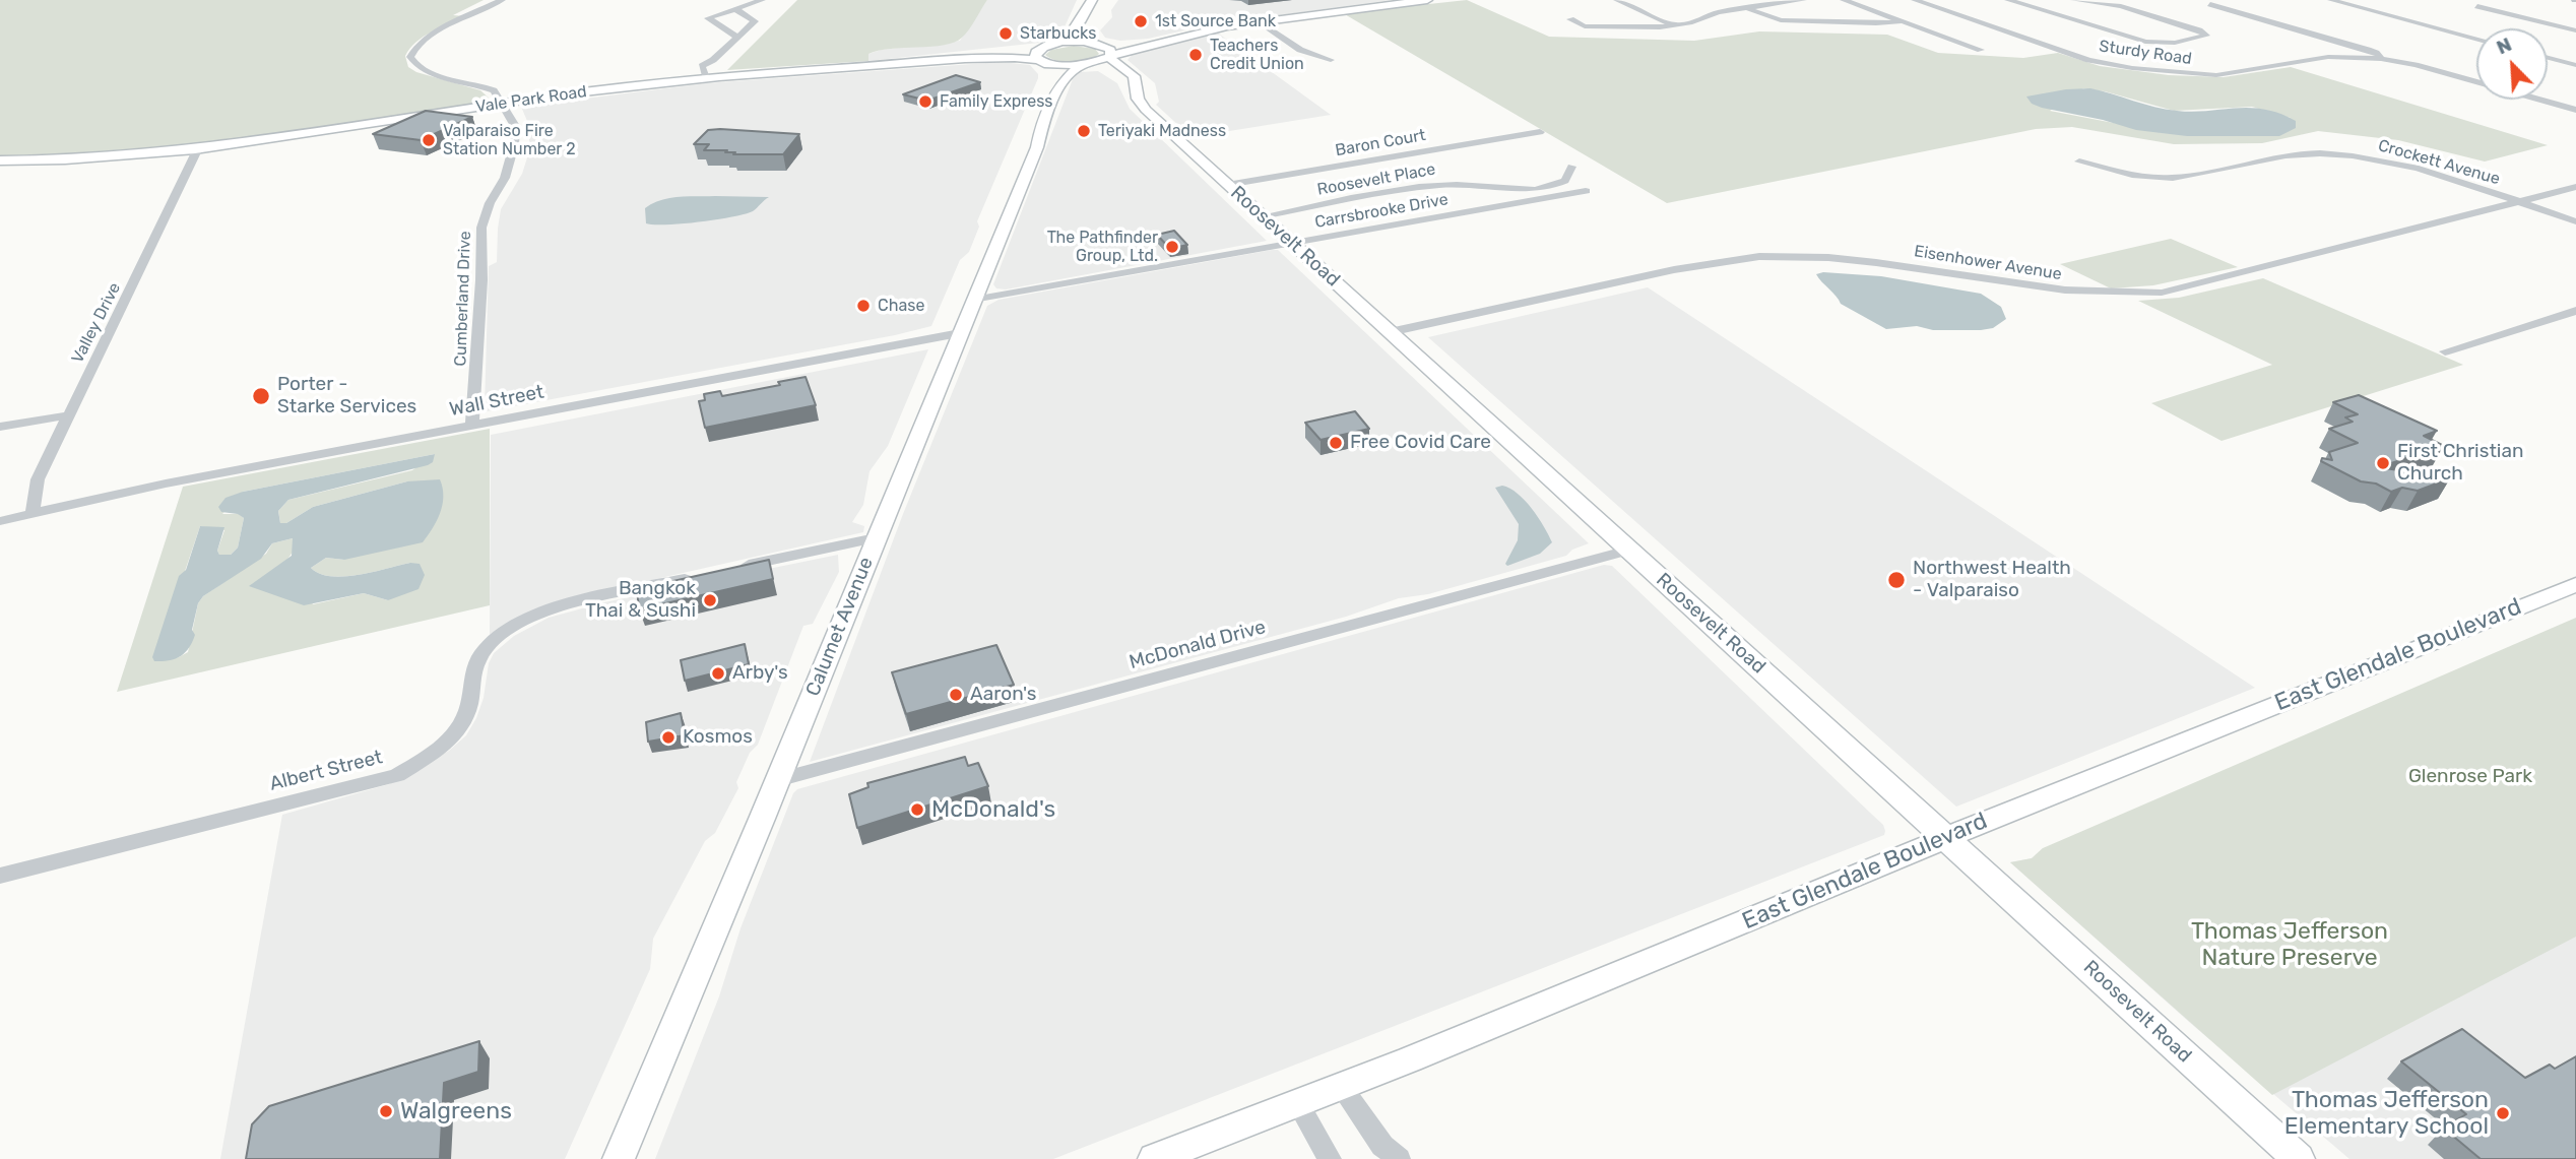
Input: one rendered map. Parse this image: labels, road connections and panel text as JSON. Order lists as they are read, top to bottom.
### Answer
{
  "streets": {
    "street": [
      "Sturdy Road",
      "Vale Park Road",
      "Baron Court",
      "Crockett Avenue",
      "Roosevelt Place",
      "Carrsbrooke Drive",
      "Roosevelt Road",
      "Eisenhower Avenue",
      "Cumberland Drive",
      "Valley Drive",
      "Wall Street",
      "Calumet Avenue",
      "McDonald Drive",
      "East Glendale Boulevard",
      "Albert Street"
    ]
  },
  "crossings": [
    ["Vale Park Road", "Roosevelt Road"],
    ["Vale Park Road", "Cumberland Drive"],
    ["Vale Park Road", "Valley Drive"],
    ["Vale Park Road", "Calumet Avenue"],
    ["Baron Court", "Roosevelt Road"],
    ["Crockett Avenue", "Eisenhower Avenue"],
    ["Roosevelt Place", "Roosevelt Road"],
    ["Carrsbrooke Drive", "Roosevelt Road"],
    ["Carrsbrooke Drive", "Calumet Avenue"],
    ["Roosevelt Road", "Eisenhower Avenue"],
    ["Roosevelt Road", "McDonald Drive"],
    ["Roosevelt Road", "East Glendale Boulevard"],
    ["Cumberland Drive", "Wall Street"],
    ["Valley Drive", "Wall Street"],
    ["Wall Street", "Calumet Avenue"],
    ["Calumet Avenue", "McDonald Drive"]
  ],
  "parks": ["Glenrose Park", "Thomas Jefferson Nature Preserve"],
  "places": [
    "1st Source Bank",
    "Starbucks",
    "Teachers Credit Union",
    "Family Express",
    "Teriyaki Madness",
    "Valparaiso Fire Station Number 2",
    "The Pathfinder Group, Ltd.",
    "Chase",
    "Porter - Starke Services",
    "Free Covid Care",
    "First Christian Church",
    "Northwest Health - Valparaiso",
    "Bangkok Thai & Sushi",
    "Arby's",
    "Aaron's",
    "Kosmos",
    "McDonald's",
    "Walgreens",
    "Thomas Jefferson Elementary School"
  ],
  "north": "top left"
}
